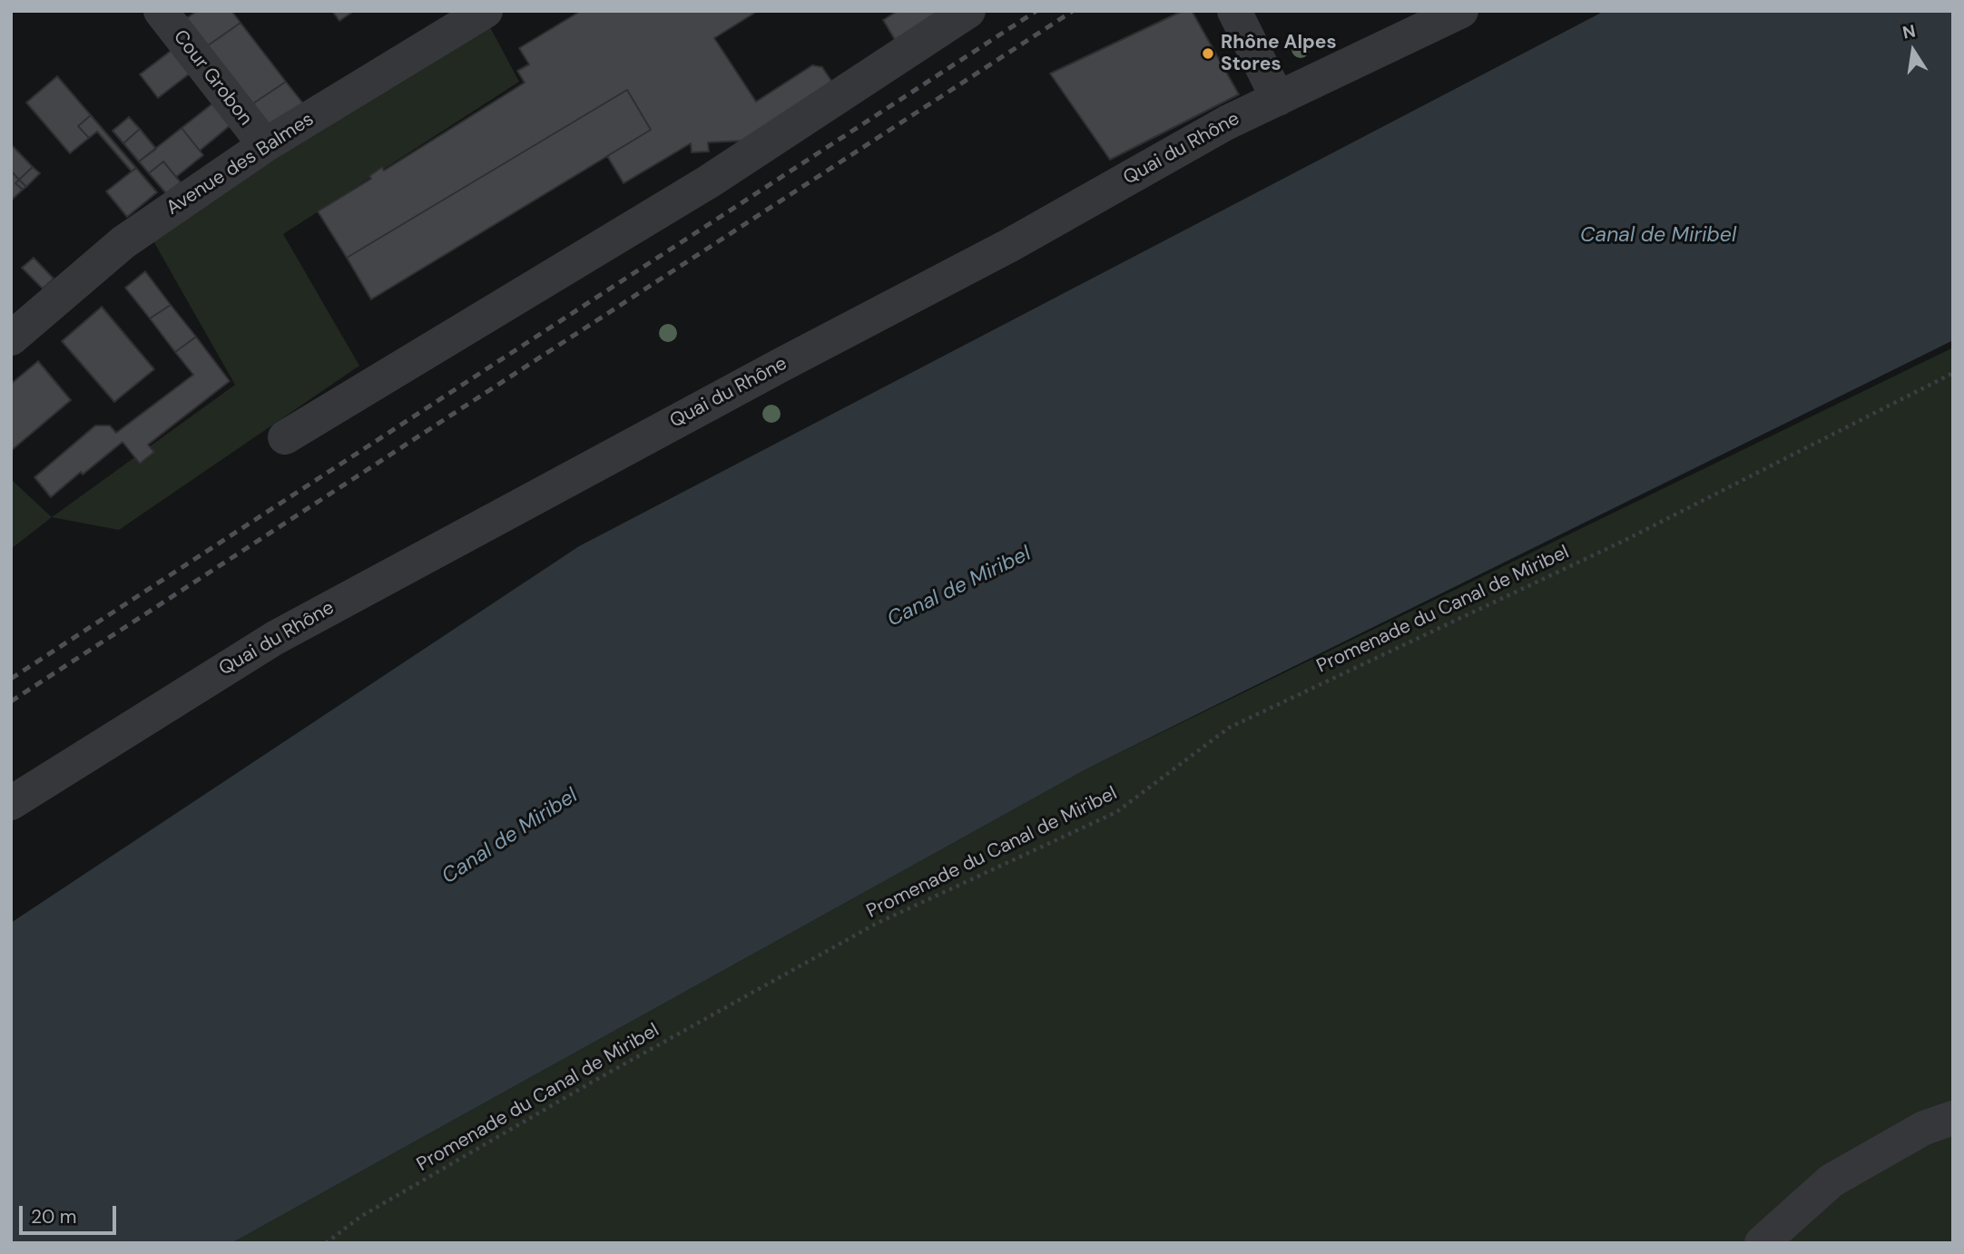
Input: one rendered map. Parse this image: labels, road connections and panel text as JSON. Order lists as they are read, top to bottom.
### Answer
{
  "streets": {
    "street": ["Cour Grobon", "Quai du Rhône", "Avenue des Balmes"],
    "path": ["Promenade du Canal de Miribel"]
  },
  "crossings": [
    ["Cour Grobon", "Avenue des Balmes"]
  ],
  "water": ["Canal de Miribel"],
  "places": ["Rhône Alpes Stores"],
  "scale_bar": "20 m",
  "north": "top"
}
